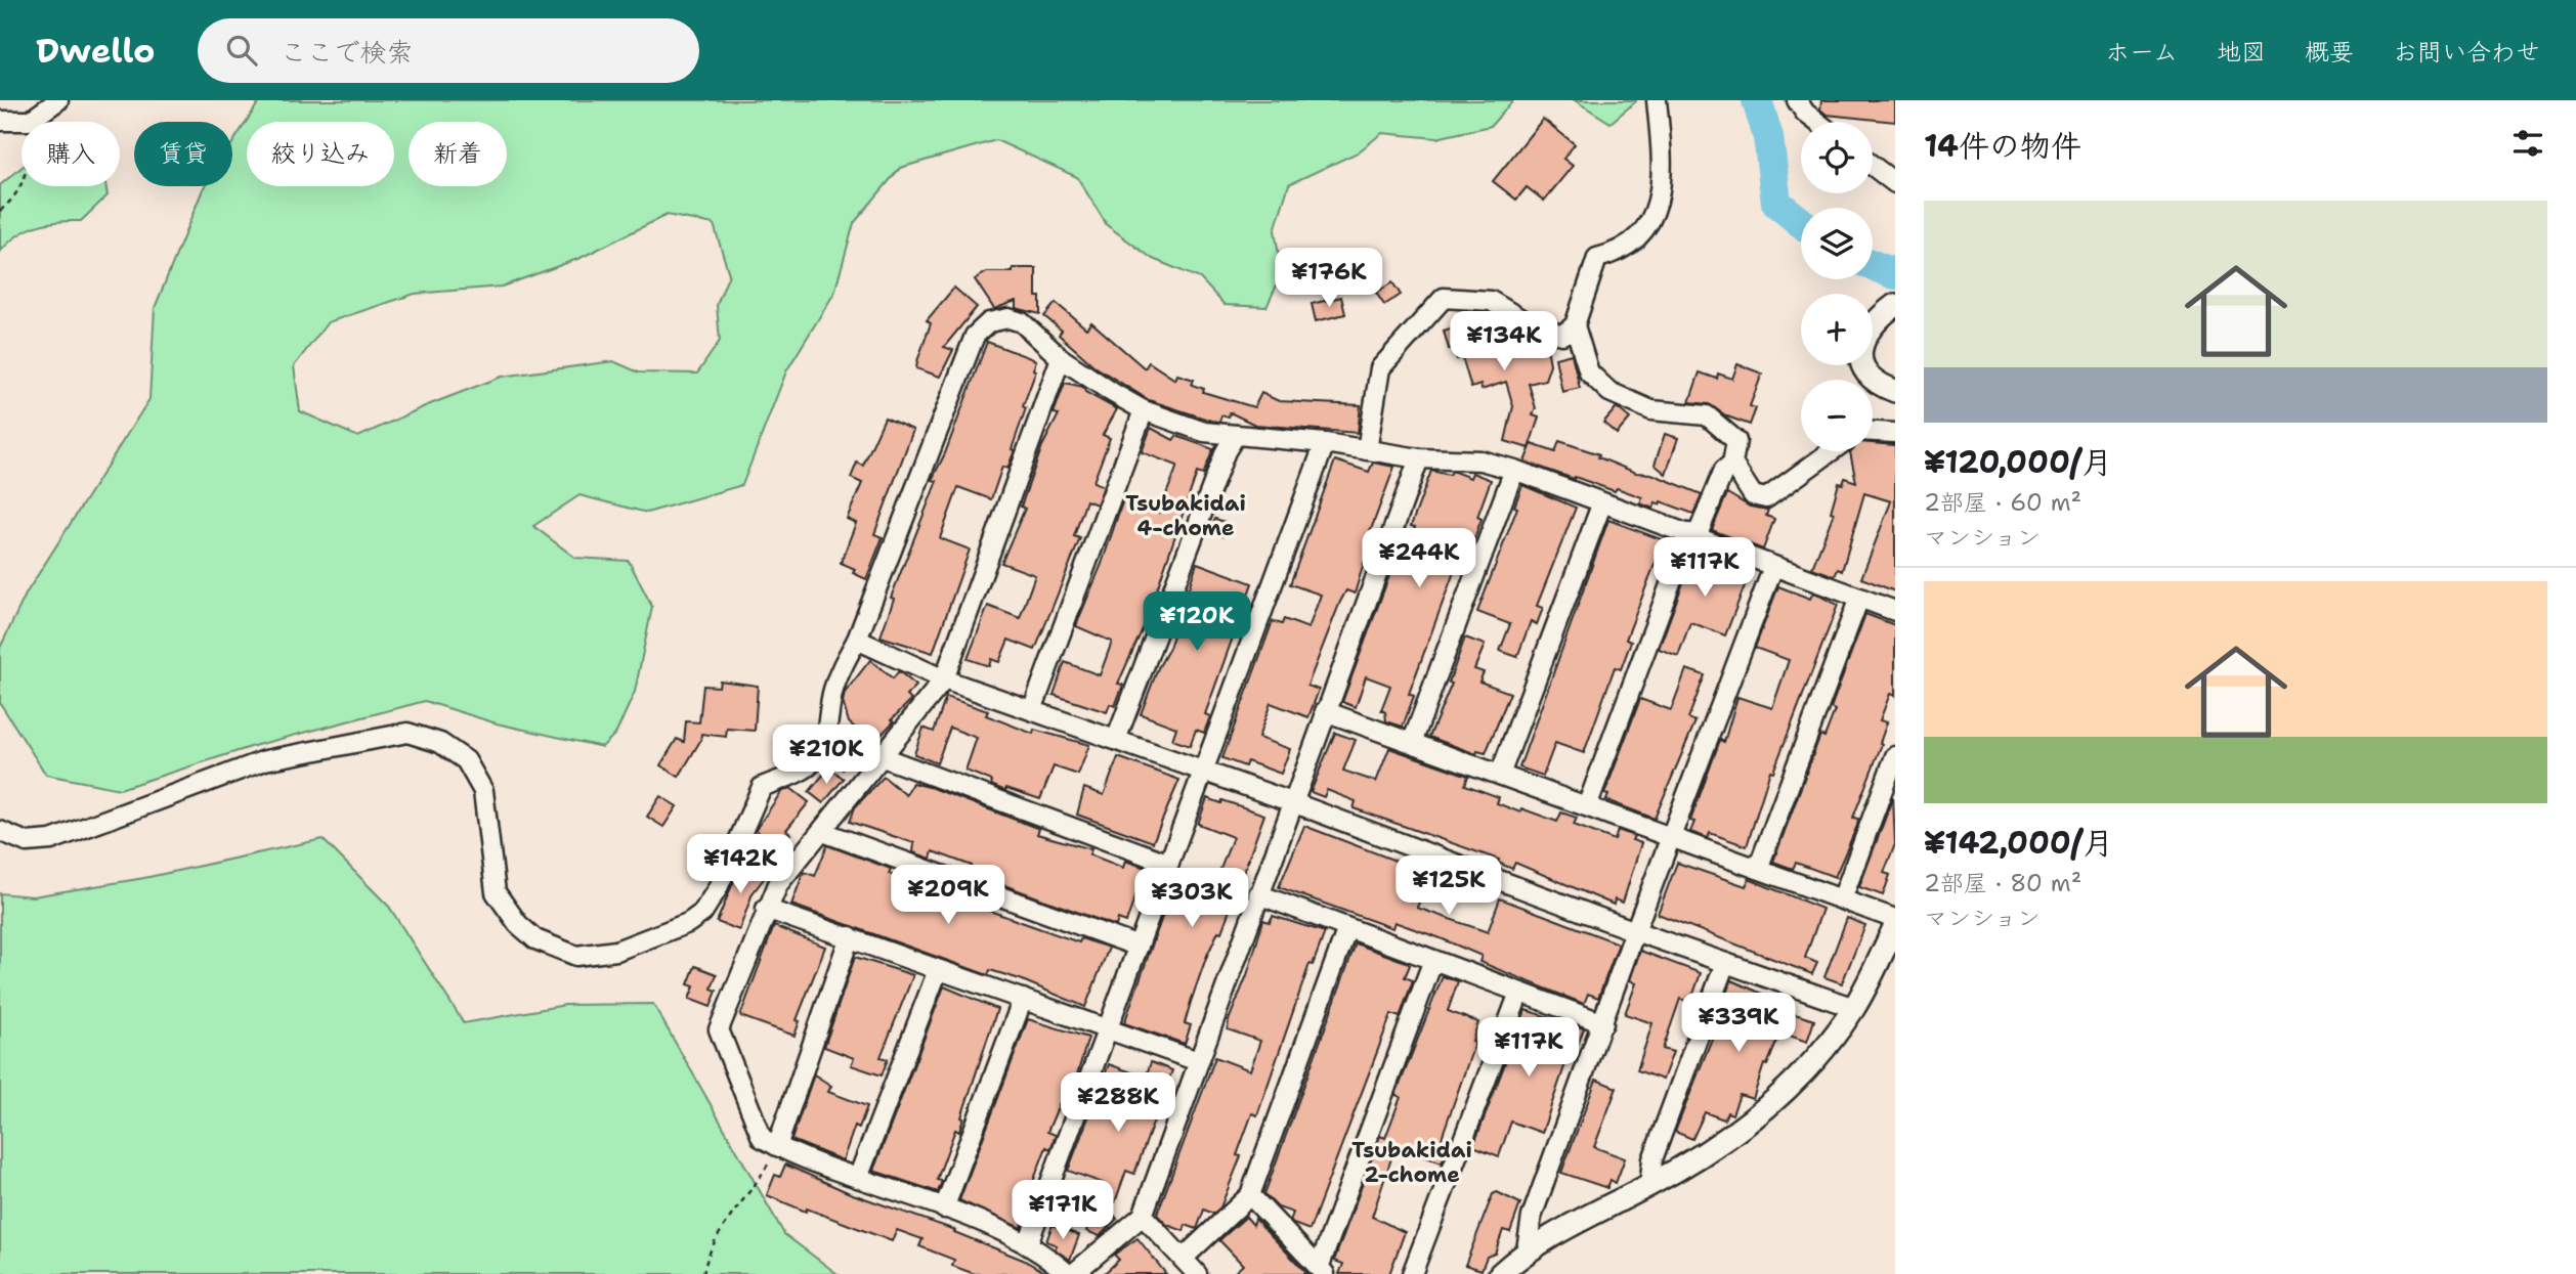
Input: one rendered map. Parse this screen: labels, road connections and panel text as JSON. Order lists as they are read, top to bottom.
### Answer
{
  "districts": ["Tsubakidai 4-chome", "Tsubakidai 2-chome"],
  "page": {
    "header": "Dwello",
    "search": "ここで検索",
    "nav": [
      "ホーム",
      "地図",
      "概要",
      "お問い合わせ"
    ],
    "heading": "14件の物件",
    "map_buttons": ["+", "−"],
    "chip": [
      "購入",
      "賃貸",
      "絞り込み",
      "新着"
    ],
    "list": [
      {
        "name": "¥120,000/月",
        "note": "2部屋 · 60 m² · マンション"
      },
      {
        "name": "¥142,000/月",
        "note": "2部屋 · 80 m² · マンション"
      }
    ],
    "price": [
      "¥176K",
      "¥134K",
      "¥244K",
      "¥117K",
      "¥120K",
      "¥210K",
      "¥142K",
      "¥125K",
      "¥209K",
      "¥303K",
      "¥339K",
      "¥117K",
      "¥288K",
      "¥171K"
    ]
  }
}
